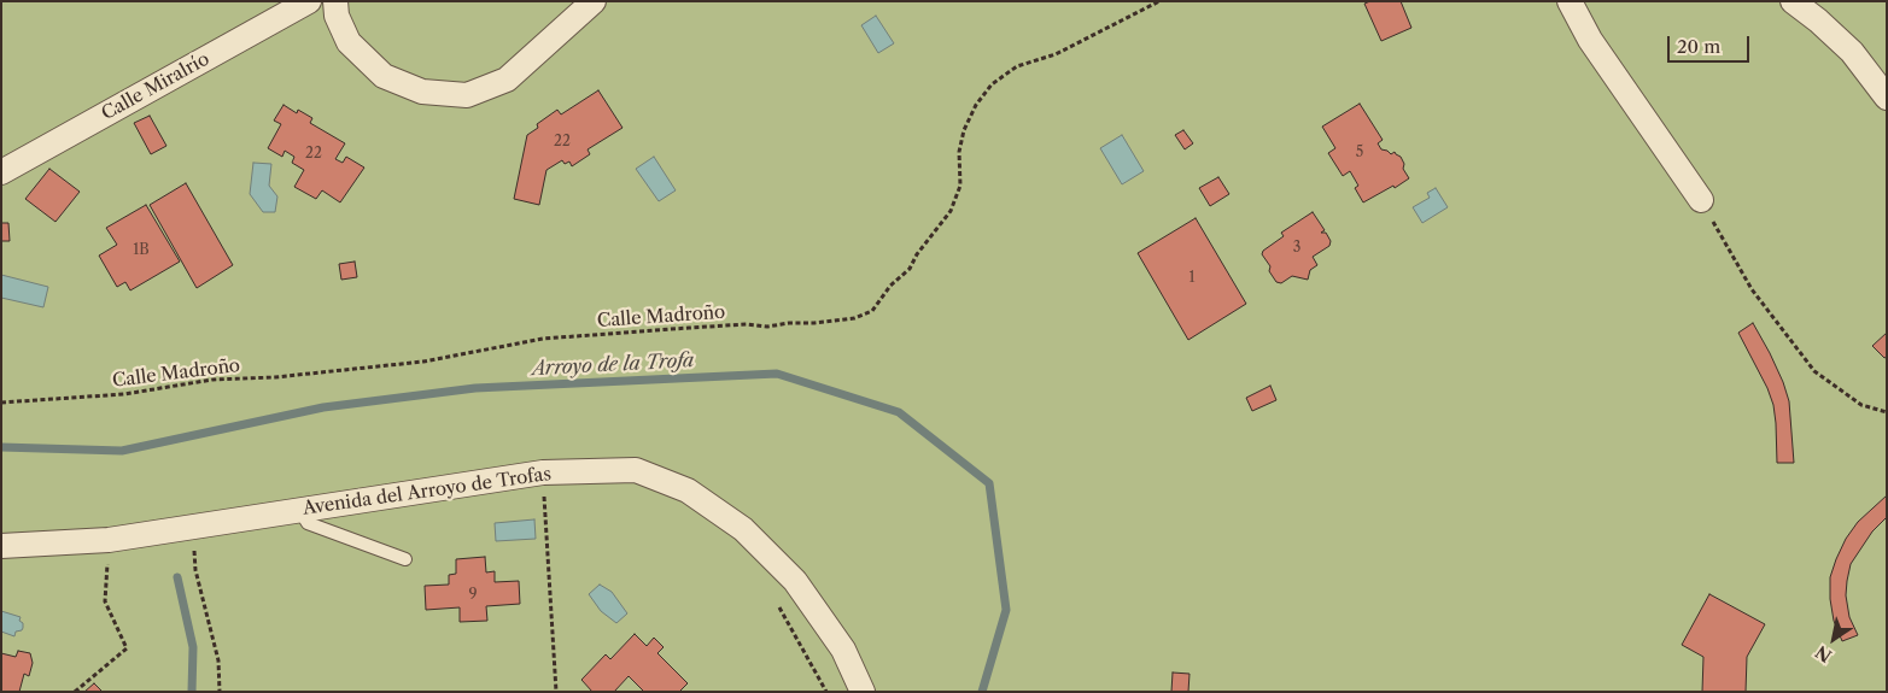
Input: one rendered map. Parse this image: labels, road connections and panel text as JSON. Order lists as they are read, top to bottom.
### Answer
{
  "streets": {
    "street": ["Calle Miralrío", "Avenida del Arroyo de Trofas"],
    "path": ["Calle Madroño"]
  },
  "water": ["Arroyo de la Trofa"],
  "house_numbers": [
    "22",
    "5",
    "22",
    "3",
    "1B",
    "1",
    "9"
  ],
  "scale_bar": "20 m",
  "north": "bottom left"
}
